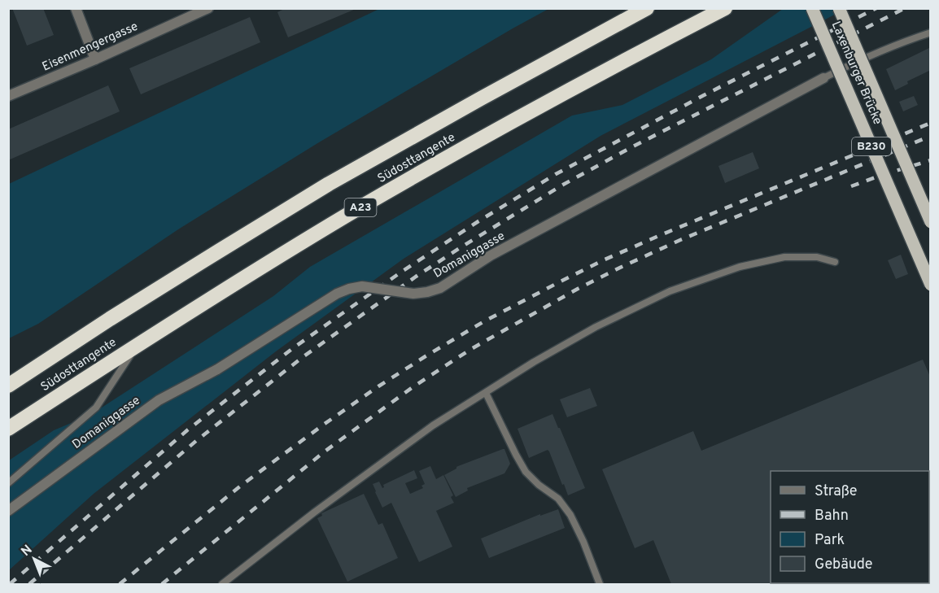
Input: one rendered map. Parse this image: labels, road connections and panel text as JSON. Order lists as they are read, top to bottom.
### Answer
{
  "streets": {
    "highway": ["Südosttangente", "A23"],
    "main road": ["Laxenburger Brücke", "B230"],
    "street": ["Eisenmengergasse", "Domaniggasse"]
  },
  "legend": [
    "Straße",
    "Bahn",
    "Park",
    "Gebäude"
  ],
  "north": "top left"
}
